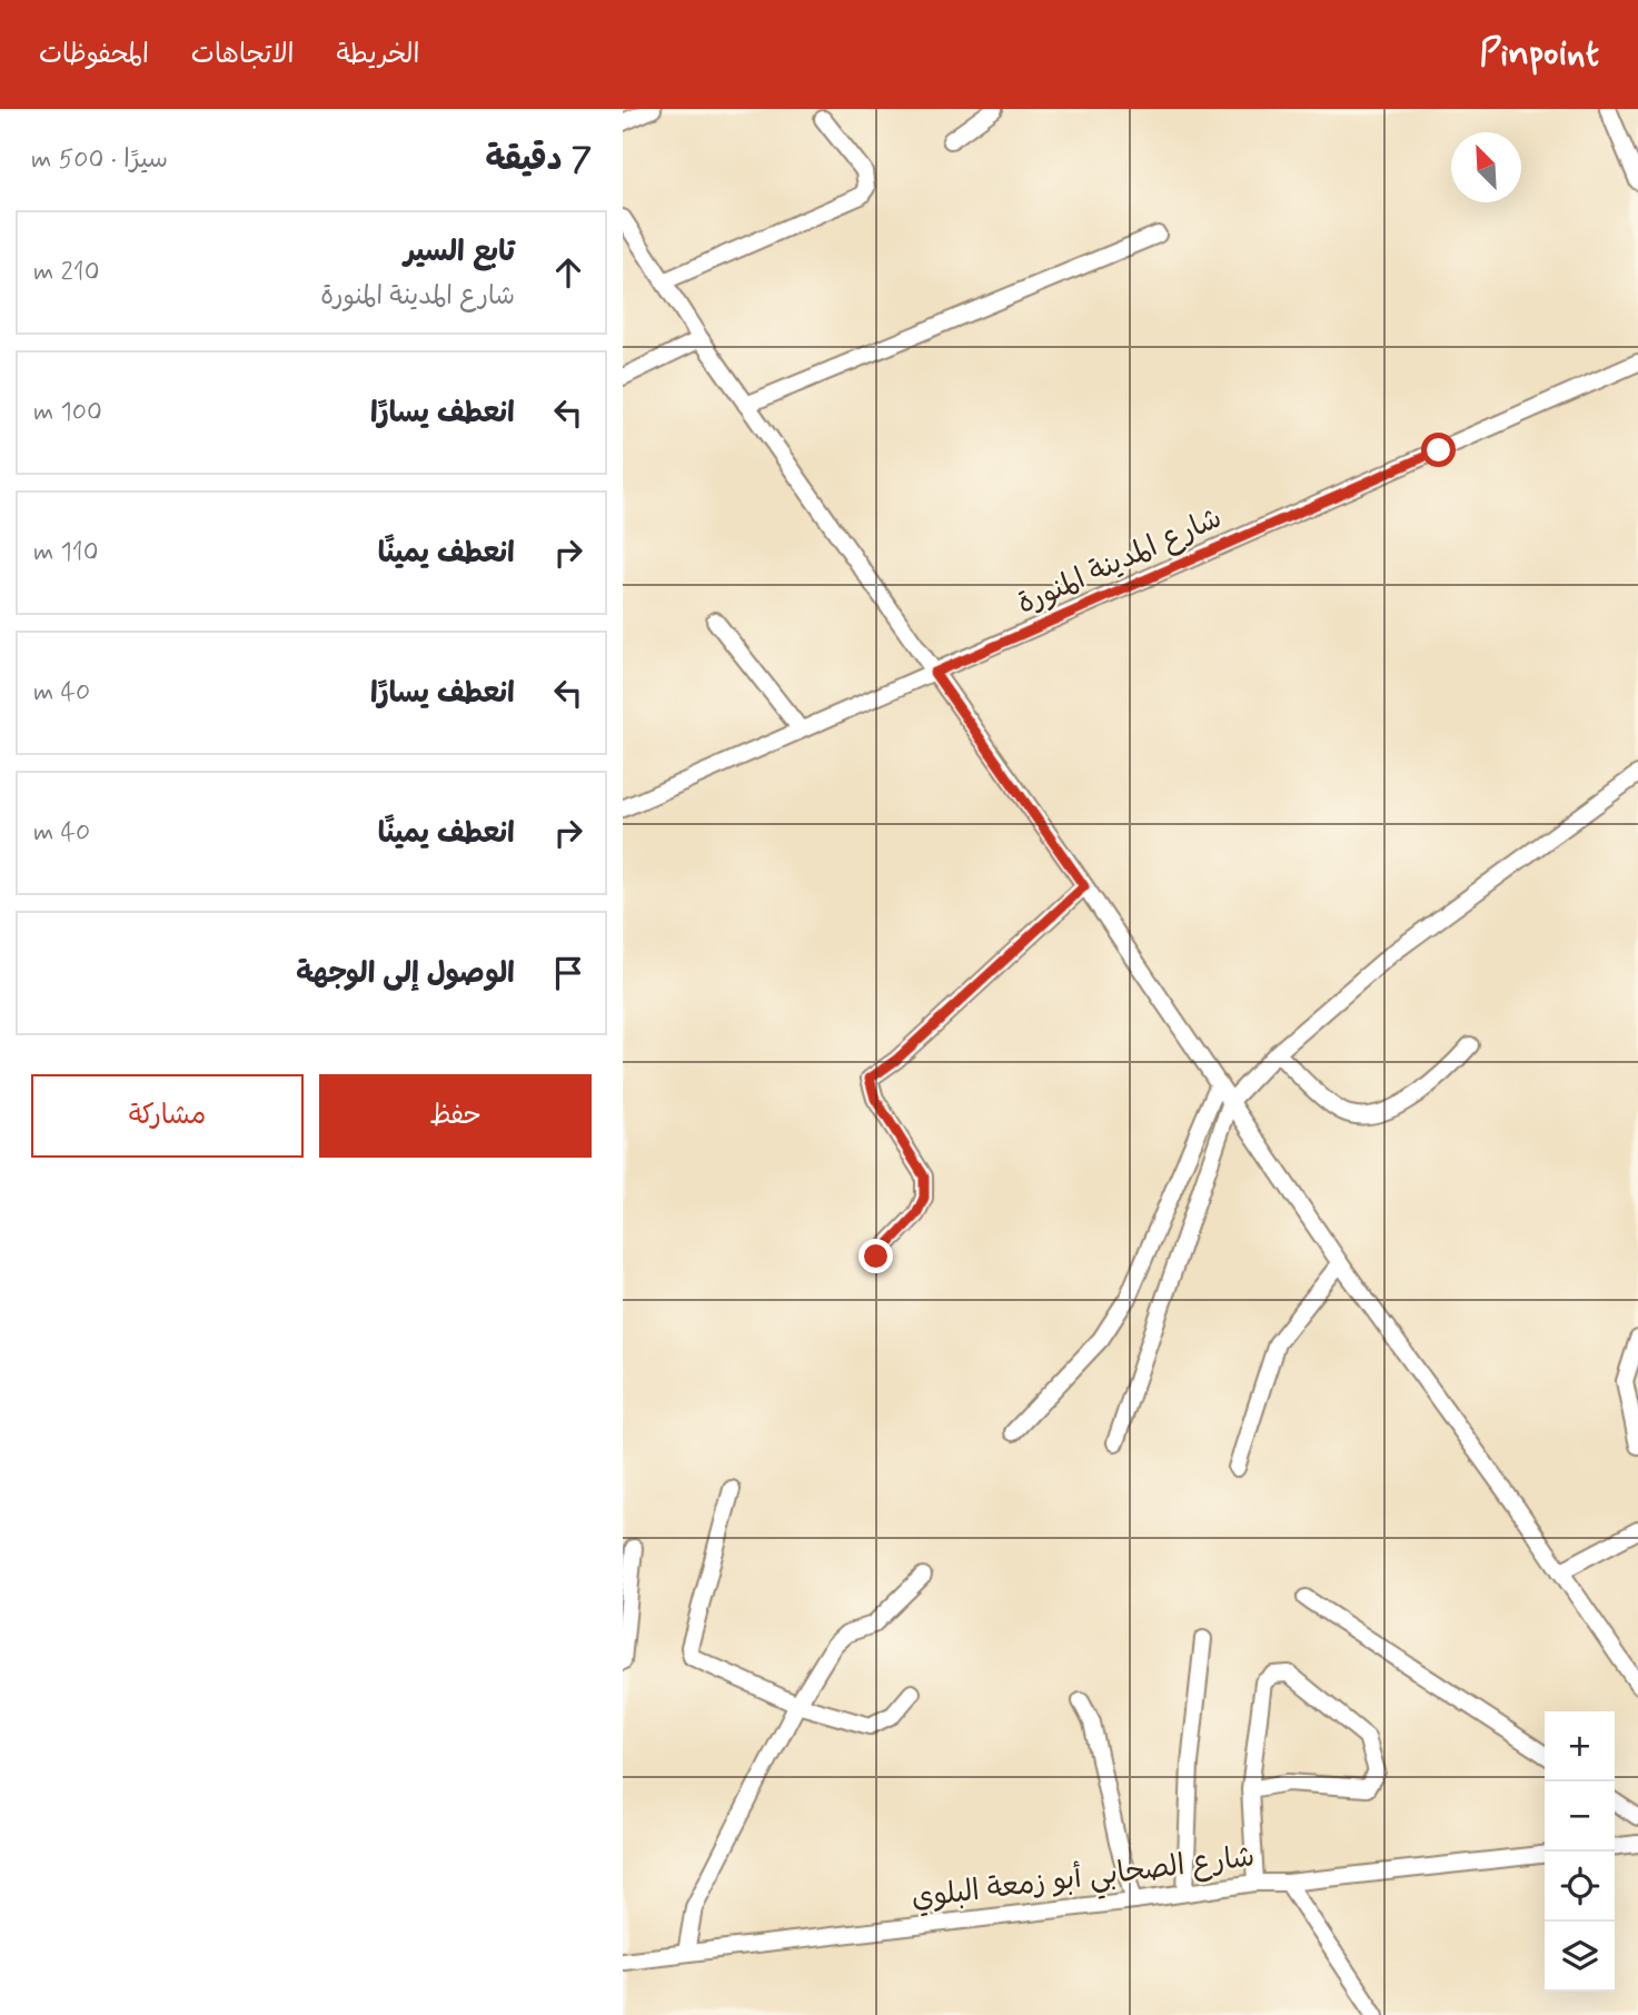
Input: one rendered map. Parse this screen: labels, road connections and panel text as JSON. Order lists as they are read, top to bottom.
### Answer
{
  "streets": {
    "street": ["شارع المدينة المنورة", "شارع الصحابي أبو زمعة البلوي"]
  },
  "north": "top left",
  "page": {
    "header": "Pinpoint",
    "nav": ["الخريطة", "الاتجاهات", "المحفوظات"],
    "heading": ["7 دقيقة", "سيرًا · 500 m"],
    "list": [
      ["تابع السير", "شارع المدينة المنورة", "210 m"],
      ["انعطف يسارًا", "100 m"],
      ["انعطف يمينًا", "110 m"],
      ["انعطف يسارًا", "40 m"],
      ["انعطف يمينًا", "40 m"],
      "الوصول إلى الوجهة"
    ],
    "buttons": ["حفظ", "مشاركة"],
    "map_buttons": ["+", "−"]
  }
}
